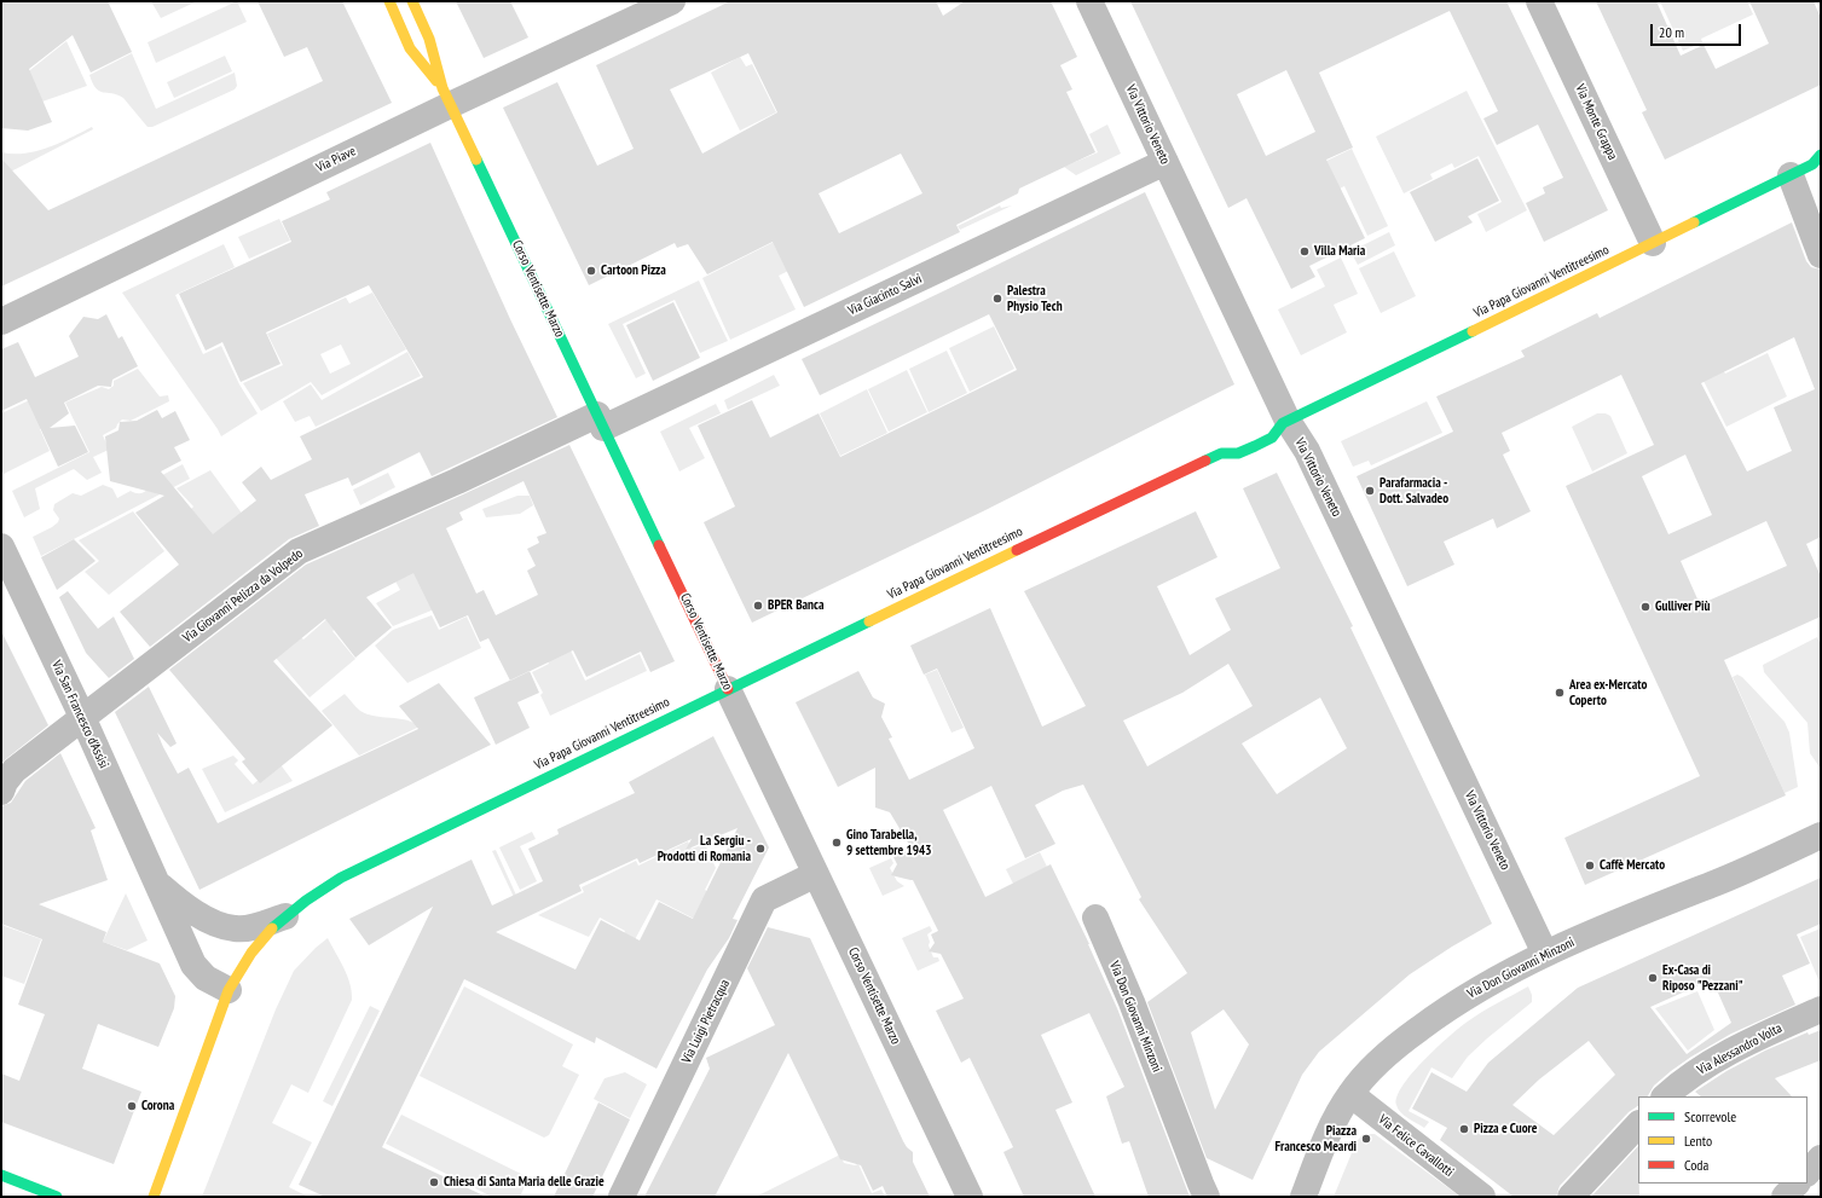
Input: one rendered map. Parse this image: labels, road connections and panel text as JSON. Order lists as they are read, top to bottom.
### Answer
{
  "streets": {
    "main road": ["Via Papa Giovanni Ventitreesimo", "Corso Ventisette Marzo"],
    "street": [
      "Via Monte Grappa",
      "Via Vittorio Veneto",
      "Via Piave",
      "Via Giacinto Salvi",
      "Via Giovanni Pelizza da Volpedo",
      "Via San Francesco d'Assisi",
      "Via Don Giovanni Minzoni",
      "Via Luigi Pietracqua",
      "Via Alessandro Volta",
      "Via Felice Cavallotti"
    ]
  },
  "crossings": [
    ["Via Monte Grappa", "Via Papa Giovanni Ventitreesimo"],
    ["Via Vittorio Veneto", "Via Papa Giovanni Ventitreesimo"],
    ["Via Vittorio Veneto", "Via Giacinto Salvi"],
    ["Via Vittorio Veneto", "Via Don Giovanni Minzoni"],
    ["Via Piave", "Corso Ventisette Marzo"],
    ["Via Papa Giovanni Ventitreesimo", "Corso Ventisette Marzo"],
    ["Via Papa Giovanni Ventitreesimo", "Via San Francesco d'Assisi"],
    ["Corso Ventisette Marzo", "Via Giacinto Salvi"],
    ["Corso Ventisette Marzo", "Via Giovanni Pelizza da Volpedo"],
    ["Corso Ventisette Marzo", "Via Luigi Pietracqua"],
    ["Via Giacinto Salvi", "Via Giovanni Pelizza da Volpedo"],
    ["Via Giovanni Pelizza da Volpedo", "Via San Francesco d'Assisi"],
    ["Via Don Giovanni Minzoni", "Via Felice Cavallotti"]
  ],
  "places": [
    "Villa Maria",
    "Cartoon Pizza",
    "Palestra Physio Tech",
    "Parafarmacia - Dott. Salvadeo",
    "BPER Banca",
    "Gulliver Più",
    "Area ex-Mercato Coperto",
    "Gino Tarabella, 9 settembre 1943",
    "La Sergiu - Prodotti di Romania",
    "Caffè Mercato",
    "Ex-Casa di Riposo \"Pezzani\"",
    "Corona",
    "Pizza e Cuore",
    "Piazza Francesco Meardi",
    "Chiesa di Santa Maria delle Grazie"
  ],
  "legend": ["Scorrevole", "Lento", "Coda"],
  "scale_bar": "20 m"
}
